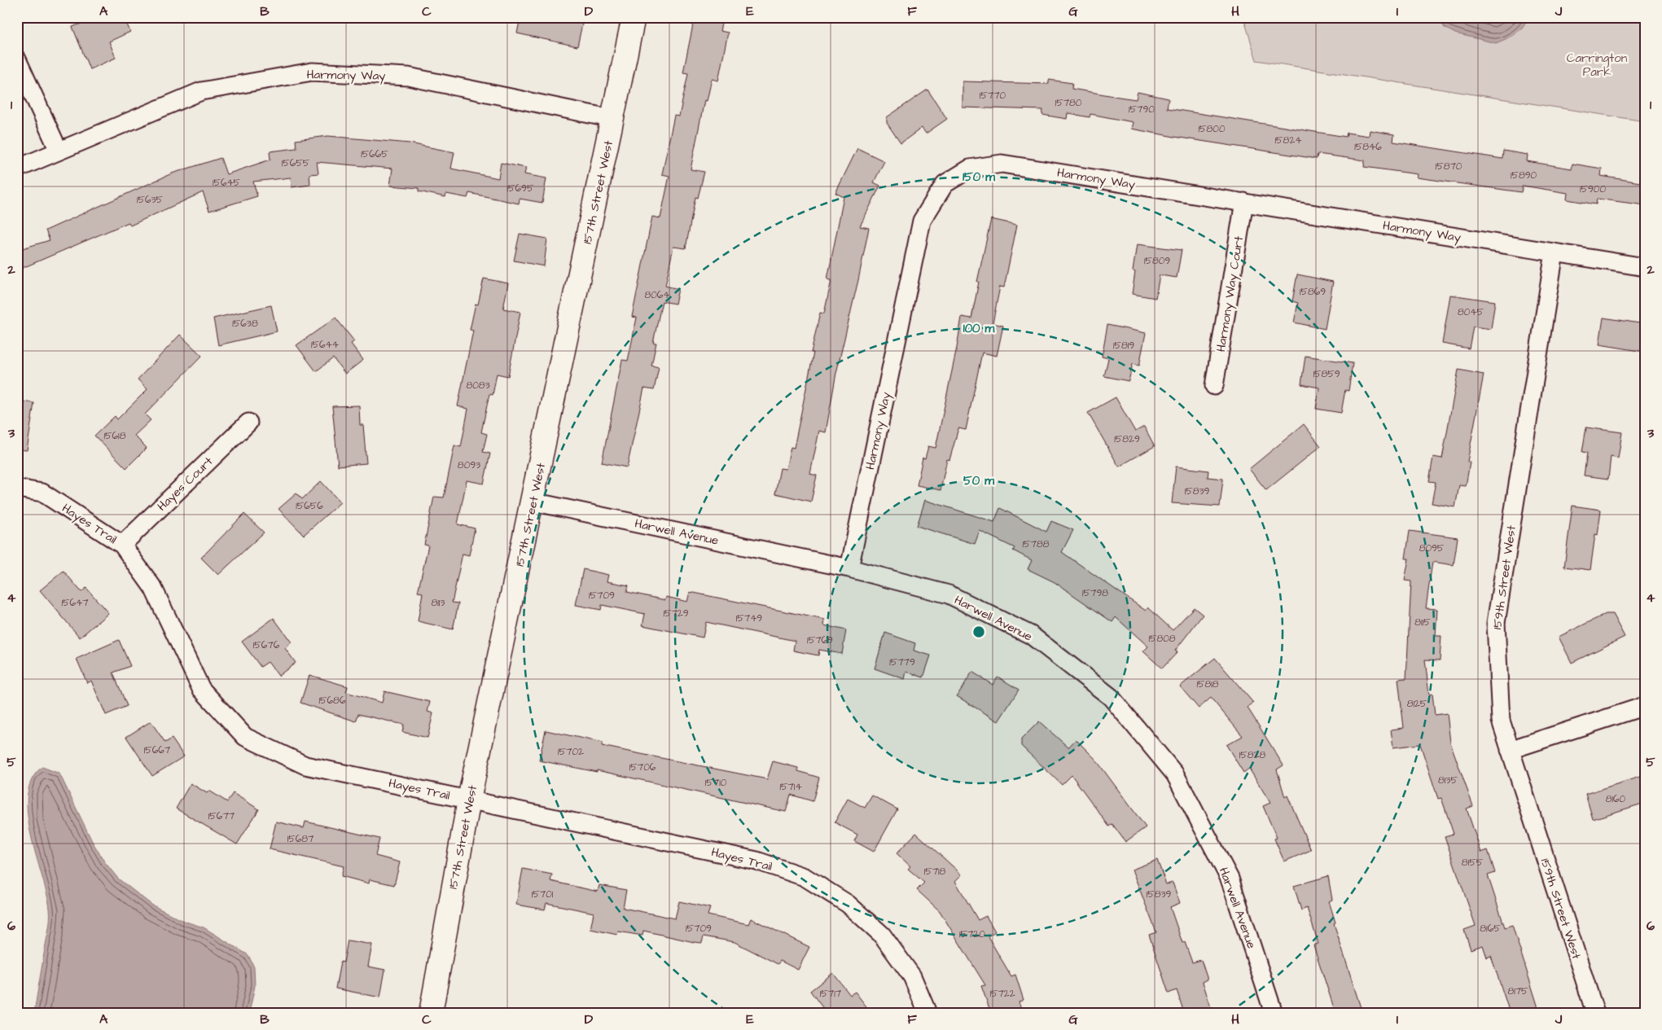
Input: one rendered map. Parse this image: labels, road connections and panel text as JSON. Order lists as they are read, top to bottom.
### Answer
{
  "streets": {
    "street": [
      "Harmony Way",
      "157th Street West",
      "Harmony Way Court",
      "Hayes Court",
      "Hayes Trail",
      "Harwell Avenue",
      "159th Street West"
    ]
  },
  "crossings": [
    ["Harmony Way", "157th Street West"],
    ["Harmony Way", "Harmony Way Court"],
    ["Harmony Way", "Harwell Avenue"],
    ["Harmony Way", "159th Street West"],
    ["157th Street West", "Hayes Trail"],
    ["157th Street West", "Harwell Avenue"],
    ["Hayes Court", "Hayes Trail"]
  ],
  "parks": ["Carrington Park"],
  "house_numbers": [
    "15770",
    "15780",
    "15790",
    "15800",
    "15824",
    "15846",
    "15665",
    "15655",
    "15870",
    "15890",
    "15645",
    "15695",
    "15900",
    "15635",
    "15809",
    "15869",
    "8064",
    "8045",
    "15638",
    "15644",
    "15819",
    "15859",
    "8083",
    "15618",
    "15829",
    "8093",
    "15839",
    "15656",
    "15788",
    "8095",
    "15798",
    "15709",
    "15647",
    "8113",
    "15729",
    "15749",
    "8115",
    "15808",
    "15769",
    "15676",
    "15779",
    "15818",
    "15686",
    "8125",
    "15667",
    "15702",
    "15828",
    "15706",
    "8135",
    "15710",
    "15714",
    "8160",
    "15677",
    "15687",
    "8155",
    "15718",
    "15701",
    "15839",
    "15709",
    "8165",
    "15720",
    "8175",
    "15717",
    "15722"
  ],
  "grid": {
    "columns": [
      "A",
      "B",
      "C",
      "D",
      "E",
      "F",
      "G",
      "H",
      "I",
      "J"
    ],
    "rows": [
      "1",
      "2",
      "3",
      "4",
      "5",
      "6"
    ]
  },
  "rings": ["150 m", "100 m", "50 m"]
}
